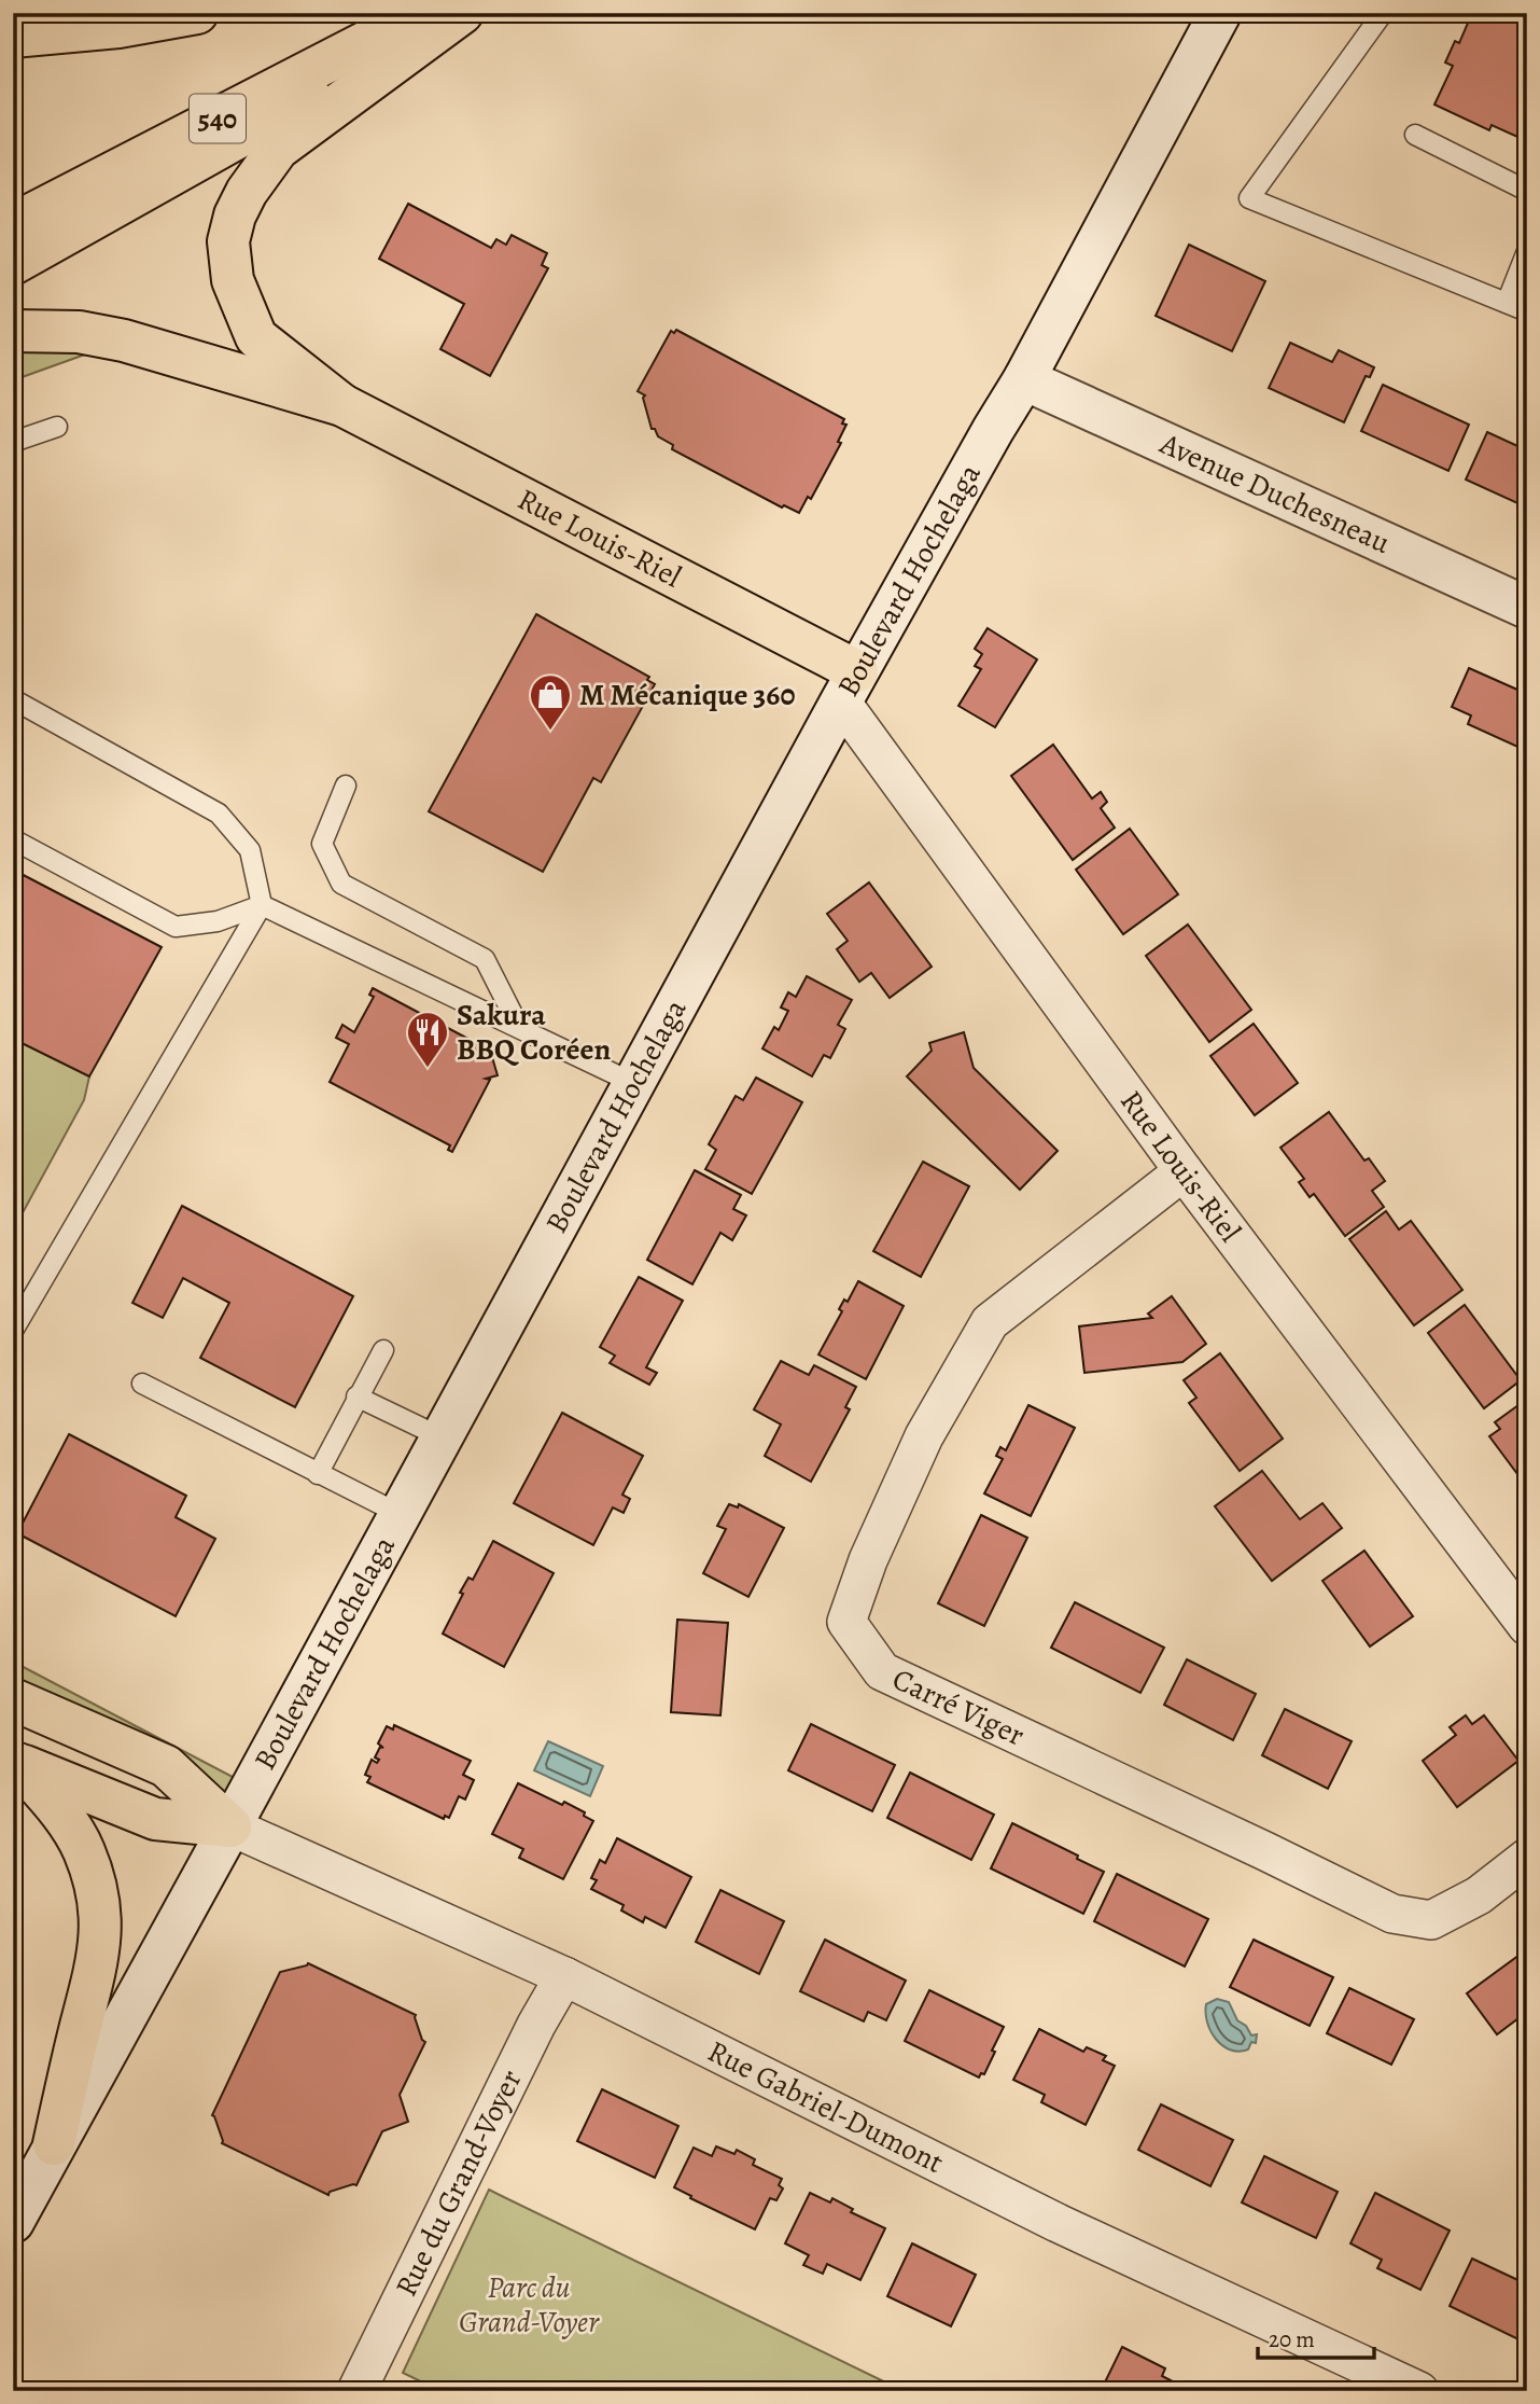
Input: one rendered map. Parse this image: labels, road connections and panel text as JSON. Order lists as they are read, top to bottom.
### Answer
{
  "streets": {
    "highway": ["540", "Rue Louis-Riel"],
    "main road": ["Avenue Duchesneau", "Boulevard Hochelaga"],
    "street": ["Carré Viger", "Rue Gabriel-Dumont", "Rue du Grand-Voyer"]
  },
  "crossings": [
    ["Avenue Duchesneau", "Boulevard Hochelaga"],
    ["Rue Louis-Riel", "Boulevard Hochelaga"],
    ["Rue Louis-Riel", "Carré Viger"],
    ["Boulevard Hochelaga", "Rue Gabriel-Dumont"],
    ["Rue Gabriel-Dumont", "Rue du Grand-Voyer"]
  ],
  "parks": ["Parc du Grand-Voyer"],
  "places": {
    "shop": ["M Mécanique 360"],
    "restaurant": ["Sakura BBQ Coréen"]
  },
  "scale_bar": "20 m"
}
